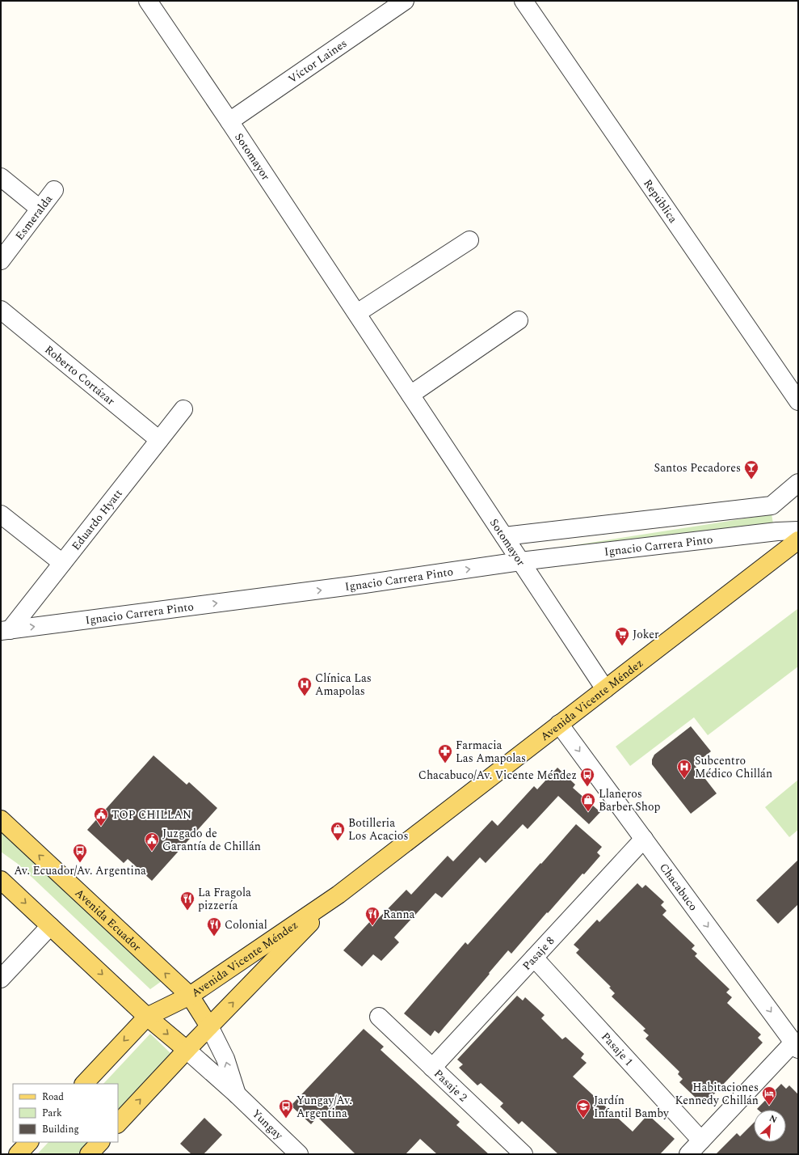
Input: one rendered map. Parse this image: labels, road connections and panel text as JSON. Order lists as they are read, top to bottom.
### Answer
{
  "streets": {
    "main road": ["Avenida Vicente Méndez", "Avenida Ecuador"],
    "street": [
      "Víctor Laines",
      "Sotomayor",
      "República",
      "Esmeralda",
      "Roberto Cortázar",
      "Eduardo Hyatt",
      "Ignacio Carrera Pinto",
      "Chacabuco",
      "Pasaje 8",
      "Pasaje 1",
      "Pasaje 2",
      "Yungay"
    ]
  },
  "crossings": [
    ["Víctor Laines", "Sotomayor"],
    ["Sotomayor", "Ignacio Carrera Pinto"],
    ["Sotomayor", "Avenida Vicente Méndez"],
    ["Roberto Cortázar", "Eduardo Hyatt"],
    ["Eduardo Hyatt", "Ignacio Carrera Pinto"],
    ["Avenida Vicente Méndez", "Chacabuco"],
    ["Avenida Vicente Méndez", "Avenida Ecuador"],
    ["Avenida Vicente Méndez", "Yungay"],
    ["Chacabuco", "Pasaje 8"],
    ["Avenida Ecuador", "Yungay"],
    ["Pasaje 8", "Pasaje 1"],
    ["Pasaje 8", "Pasaje 2"]
  ],
  "one_way": ["Ignacio Carrera Pinto", "Chacabuco"],
  "places": {
    "bar": ["Santos Pecadores"],
    "supermarket": ["Joker"],
    "hospital": ["Clínica Las Amapolas", "Subcentro Médico Chillán"],
    "pharmacy": ["Farmacia Las Amapolas"],
    "bus stop": ["Chacabuco/Av. Vicente Méndez", "Av. Ecuador/Av. Argentina", "Yungay/Av. Argentina"],
    "shop": ["Llaneros Barber Shop", "Botilleria Los Acacios"],
    "public building": ["TOP CHILLAN", "Juzgado de Garantía de Chillán"],
    "restaurant": ["La Fragola pizzería", "Ranna", "Colonial"],
    "hotel": ["Habitaciones Kennedy Chillán"],
    "school or university": ["Jardín Infantil Bamby"]
  },
  "legend": ["Road", "Park", "Building"],
  "north": "top right"
}
